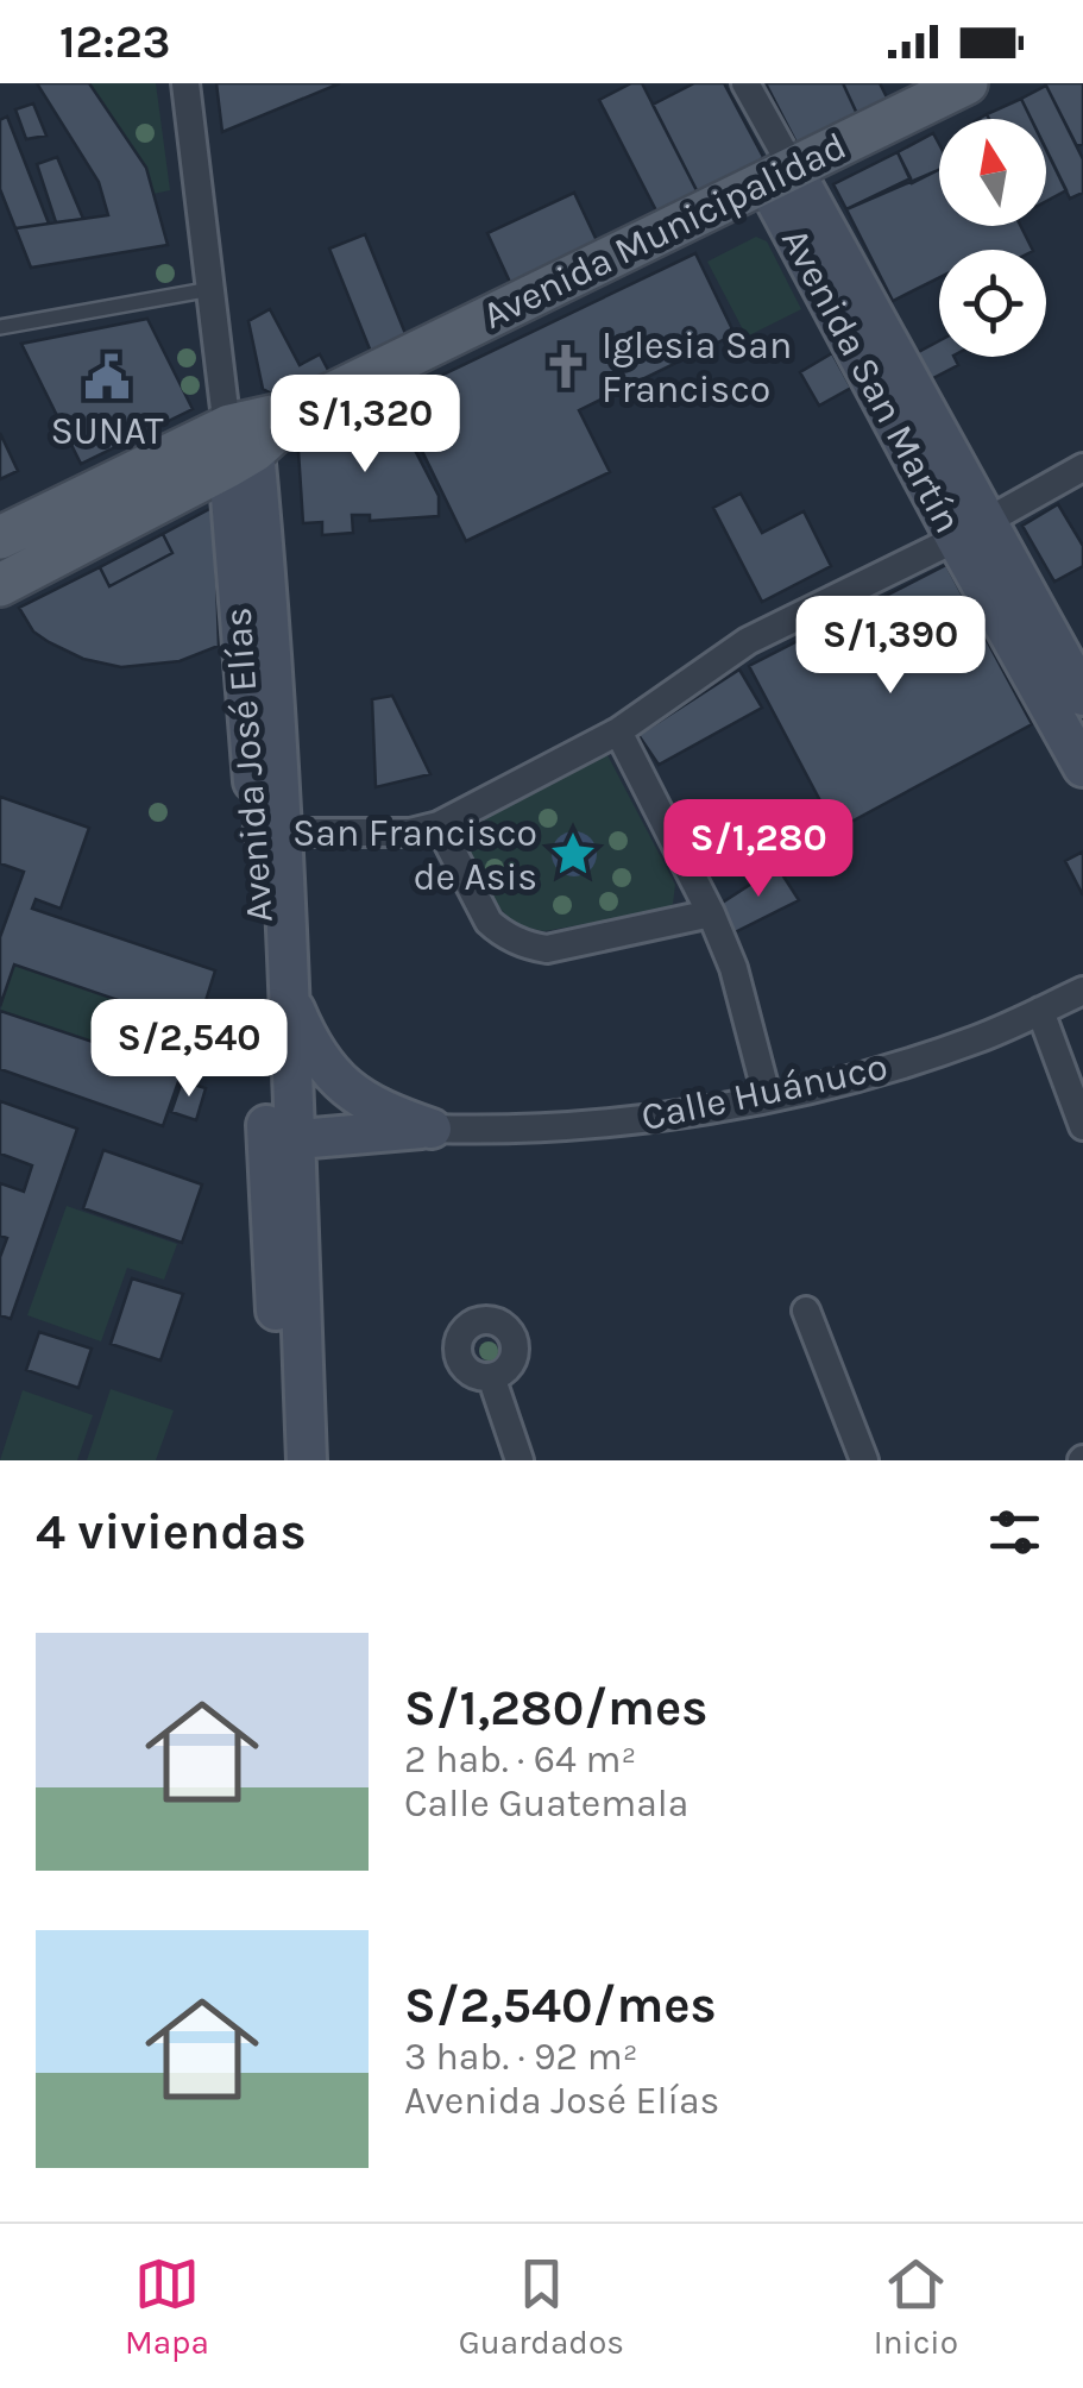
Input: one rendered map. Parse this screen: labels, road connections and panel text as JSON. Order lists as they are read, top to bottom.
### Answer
{
  "streets": {
    "main road": ["Avenida Municipalidad"],
    "street": ["Avenida San Martín", "Avenida José Elías", "Calle Huánuco"]
  },
  "crossings": [
    ["Avenida Municipalidad", "Avenida San Martín"],
    ["Avenida Municipalidad", "Avenida José Elías"]
  ],
  "places": {
    "church": ["Iglesia San Francisco"],
    "public building": ["SUNAT"],
    "place": ["San Francisco de Asis"]
  },
  "north": "top",
  "page": {
    "status": "12:23",
    "price": [
      "S/1,320",
      "S/1,390",
      "S/1,280",
      "S/2,540"
    ],
    "heading": "4 viviendas",
    "list": [
      {
        "name": "S/1,280/mes",
        "note": "2 hab. · 64 m² · Calle Guatemala"
      },
      {
        "name": "S/2,540/mes",
        "note": "3 hab. · 92 m² · Avenida José Elías"
      }
    ],
    "tabs": ["Mapa", "Guardados", "Inicio"]
  }
}
